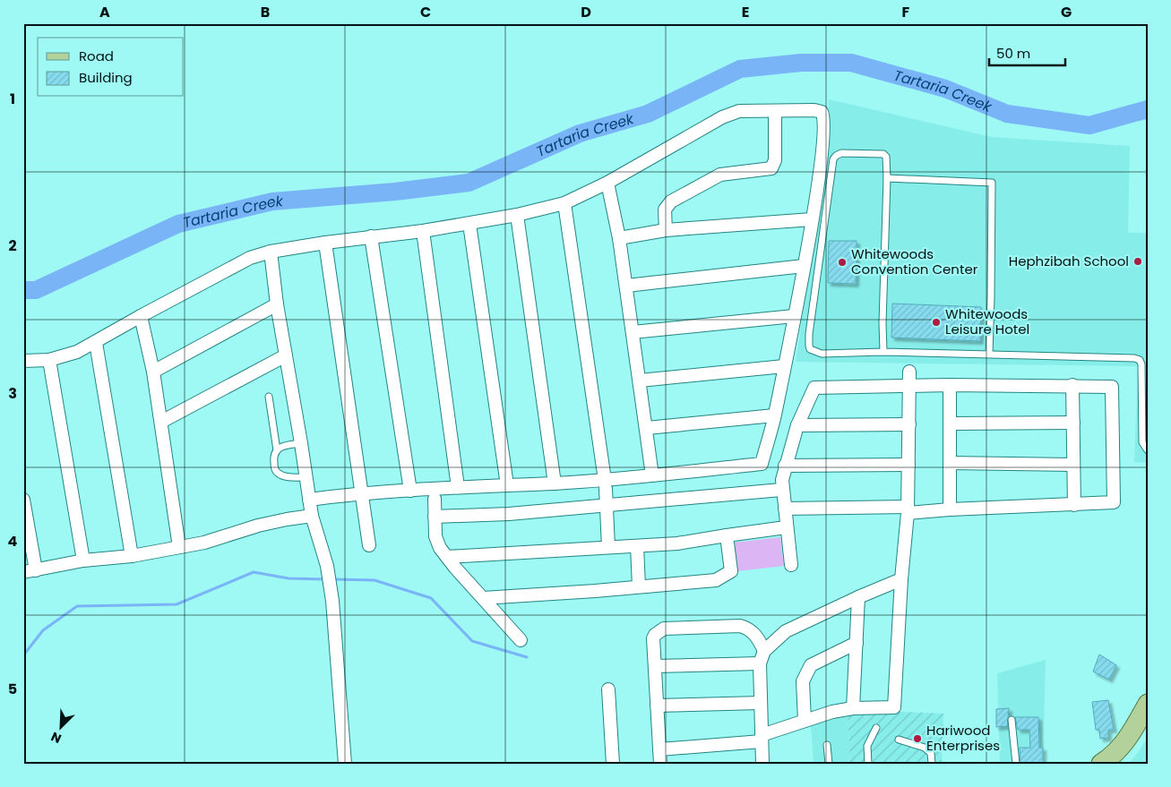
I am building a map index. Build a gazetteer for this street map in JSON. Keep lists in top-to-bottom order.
{
  "water": ["Tartaria Creek"],
  "places": [
    "Hephzibah School",
    "Whitewoods Convention Center",
    "Whitewoods Leisure Hotel",
    "Hariwood Enterprises"
  ],
  "legend": ["Road", "Building"],
  "scale_bar": "50 m",
  "north": "bottom left",
  "grid": {
    "columns": [
      "A",
      "B",
      "C",
      "D",
      "E",
      "F",
      "G"
    ],
    "rows": [
      "1",
      "2",
      "3",
      "4",
      "5"
    ]
  }
}
